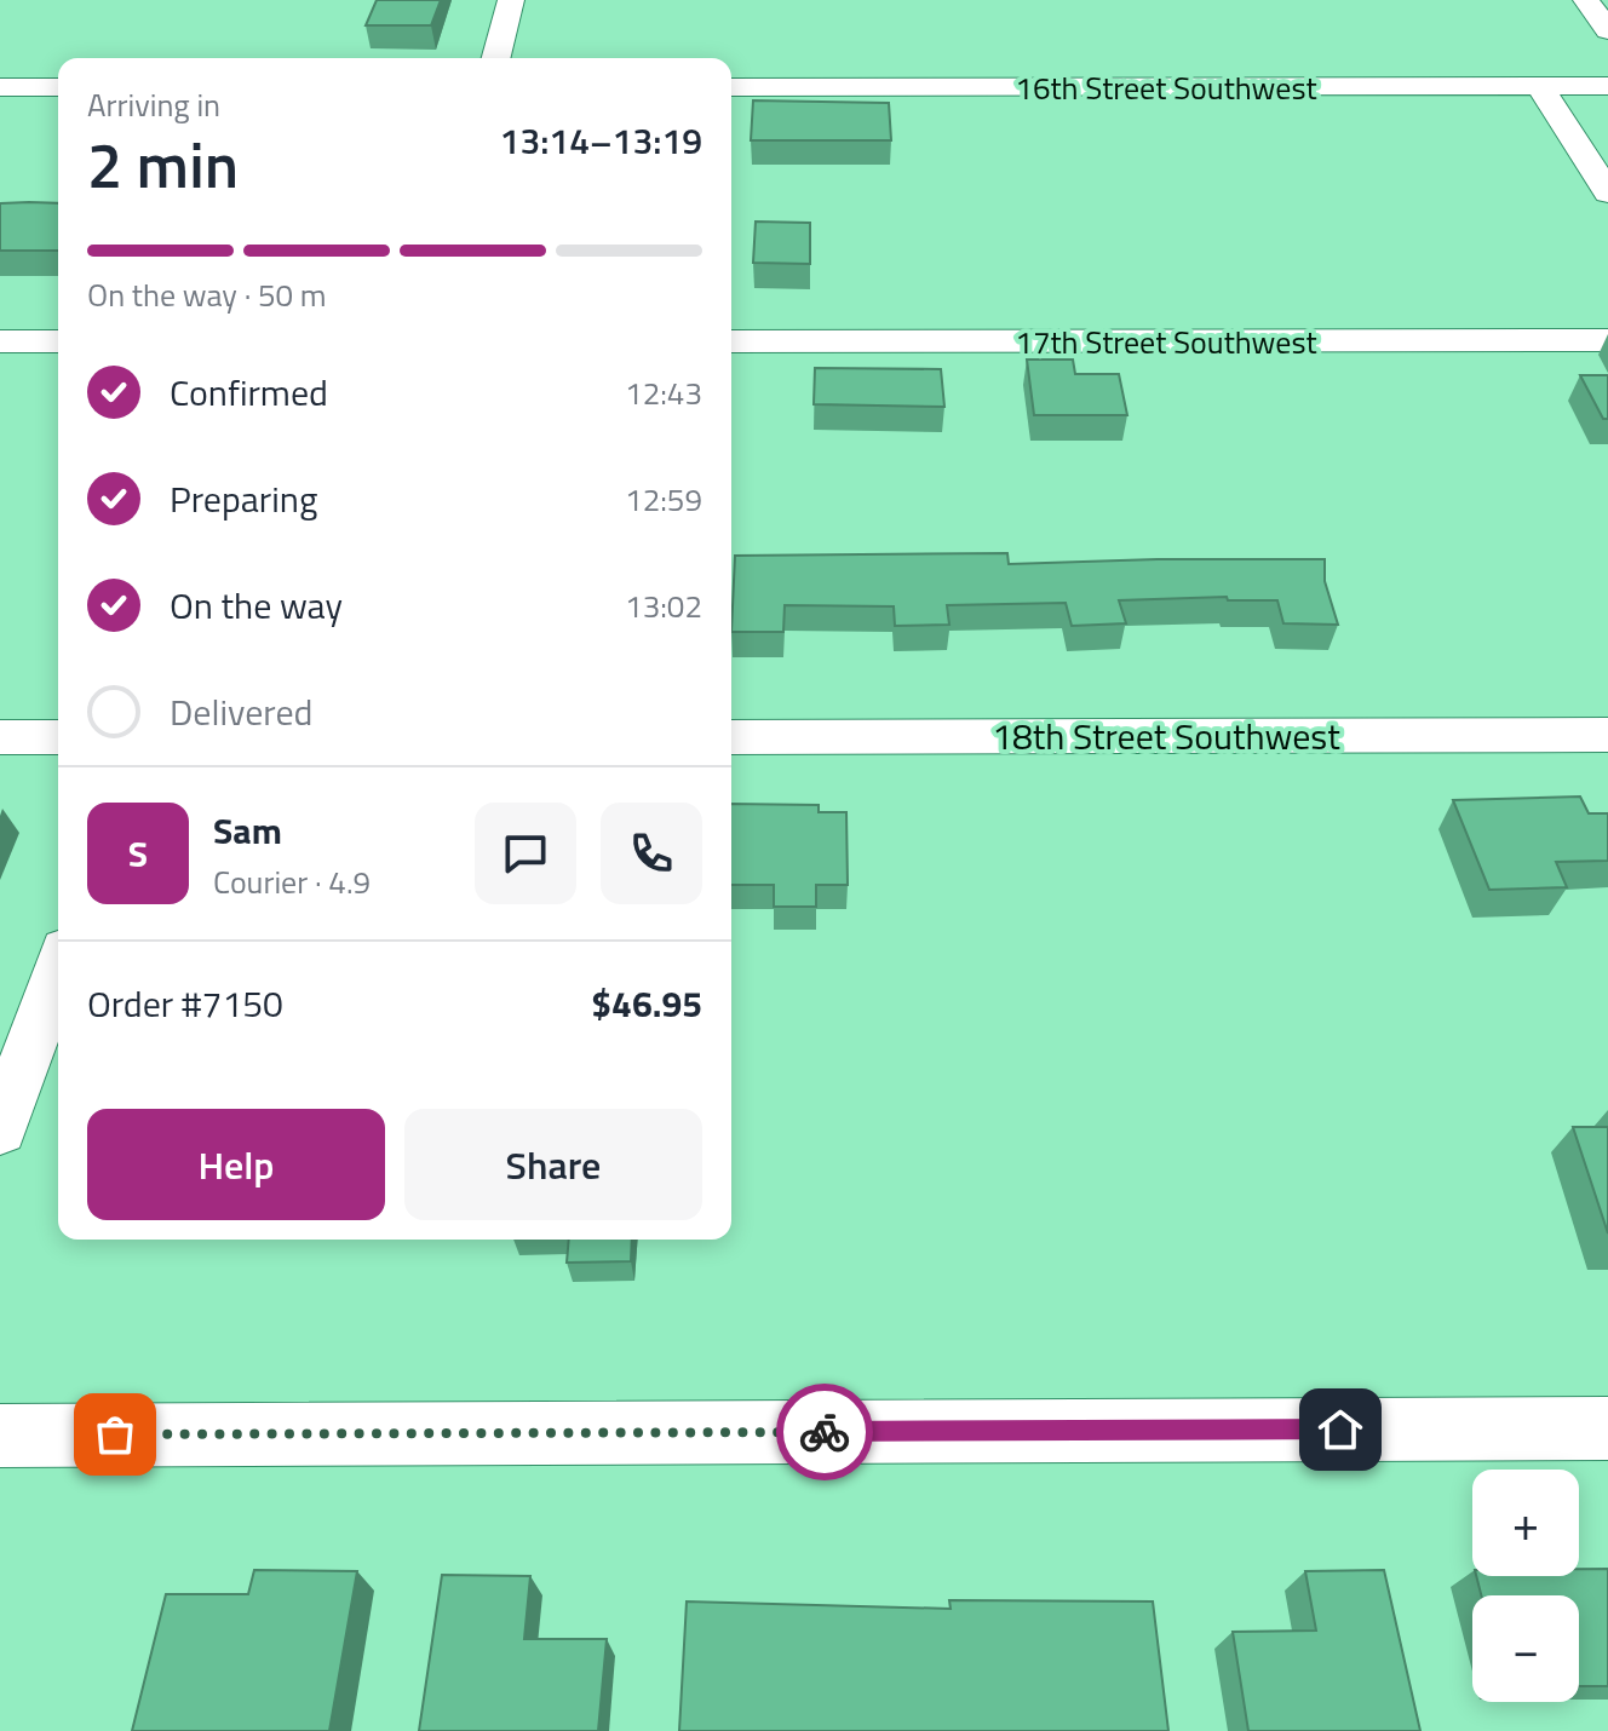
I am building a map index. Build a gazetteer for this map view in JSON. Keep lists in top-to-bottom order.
{
  "streets": {
    "street": ["16th Street Southwest", "17th Street Southwest", "18th Street Southwest"]
  },
  "page": {
    "heading": ["2 min", "Arriving in", "13:14–13:19"],
    "panel": [
      "Sam",
      "Courier · 4.9",
      "Order #7150",
      "$46.95"
    ],
    "bar": "On the way · 50 m",
    "list": [
      ["Confirmed", "12:43"],
      ["Preparing", "12:59"],
      ["On the way", "13:02"],
      "Delivered"
    ],
    "round": "S",
    "buttons": ["Help", "Share"],
    "map_buttons": ["+", "−"]
  }
}
